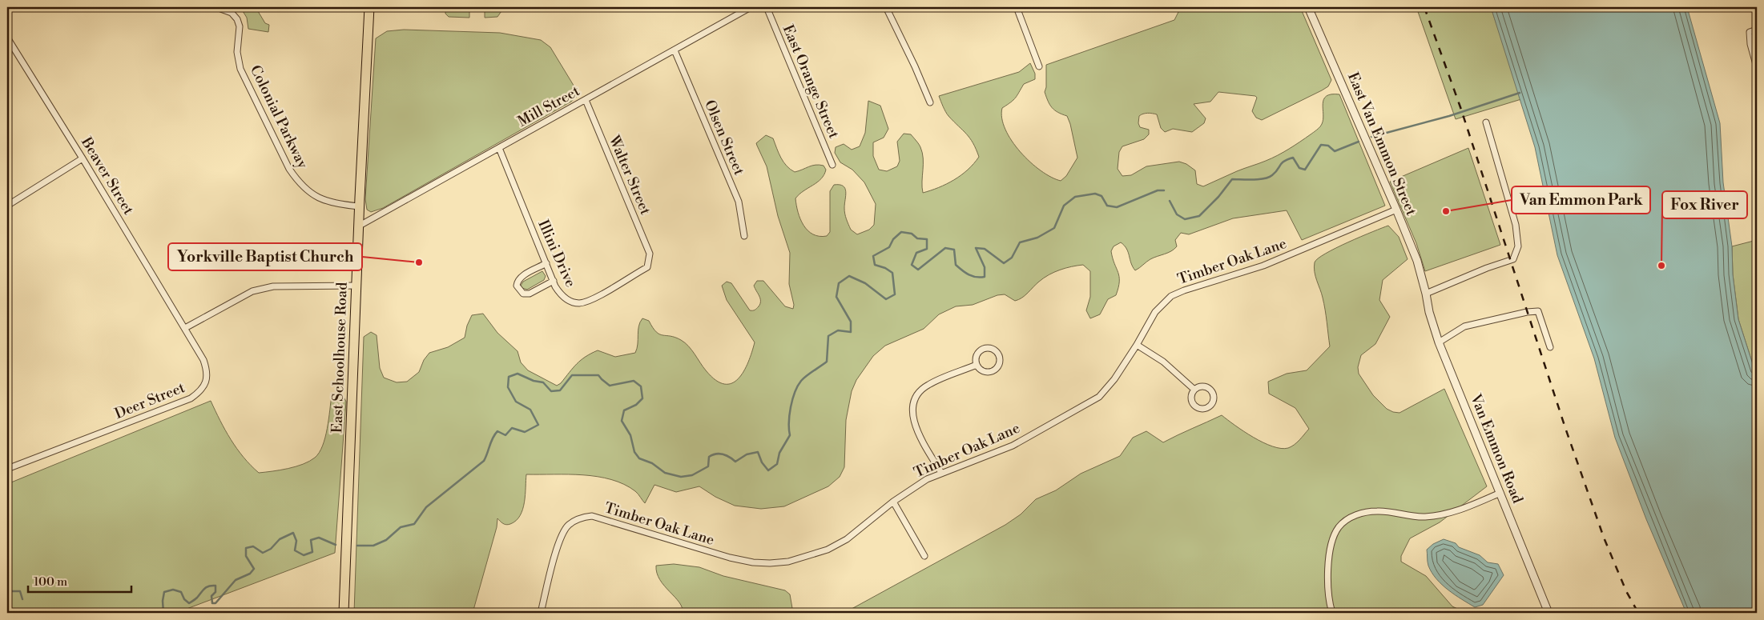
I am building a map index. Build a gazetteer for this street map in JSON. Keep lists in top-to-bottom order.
{
  "streets": {
    "main road": ["East Schoolhouse Road"],
    "street": [
      "East Orange Street",
      "Mill Street",
      "Colonial Parkway",
      "Olsen Street",
      "East Van Emmon Street",
      "Walter Street",
      "Beaver Street",
      "Illini Drive",
      "Timber Oak Lane",
      "Deer Street",
      "Van Emmon Road"
    ]
  },
  "crossings": [
    ["Mill Street", "Olsen Street"],
    ["Mill Street", "Walter Street"],
    ["Mill Street", "Illini Drive"],
    ["Mill Street", "East Schoolhouse Road"],
    ["Colonial Parkway", "East Schoolhouse Road"],
    ["East Van Emmon Street", "Timber Oak Lane"],
    ["East Van Emmon Street", "Van Emmon Road"],
    ["Walter Street", "Illini Drive"],
    ["Beaver Street", "Deer Street"]
  ],
  "places": ["Van Emmon Park", "Yorkville Baptist Church", "Fox River"],
  "scale_bar": "100 m"
}
